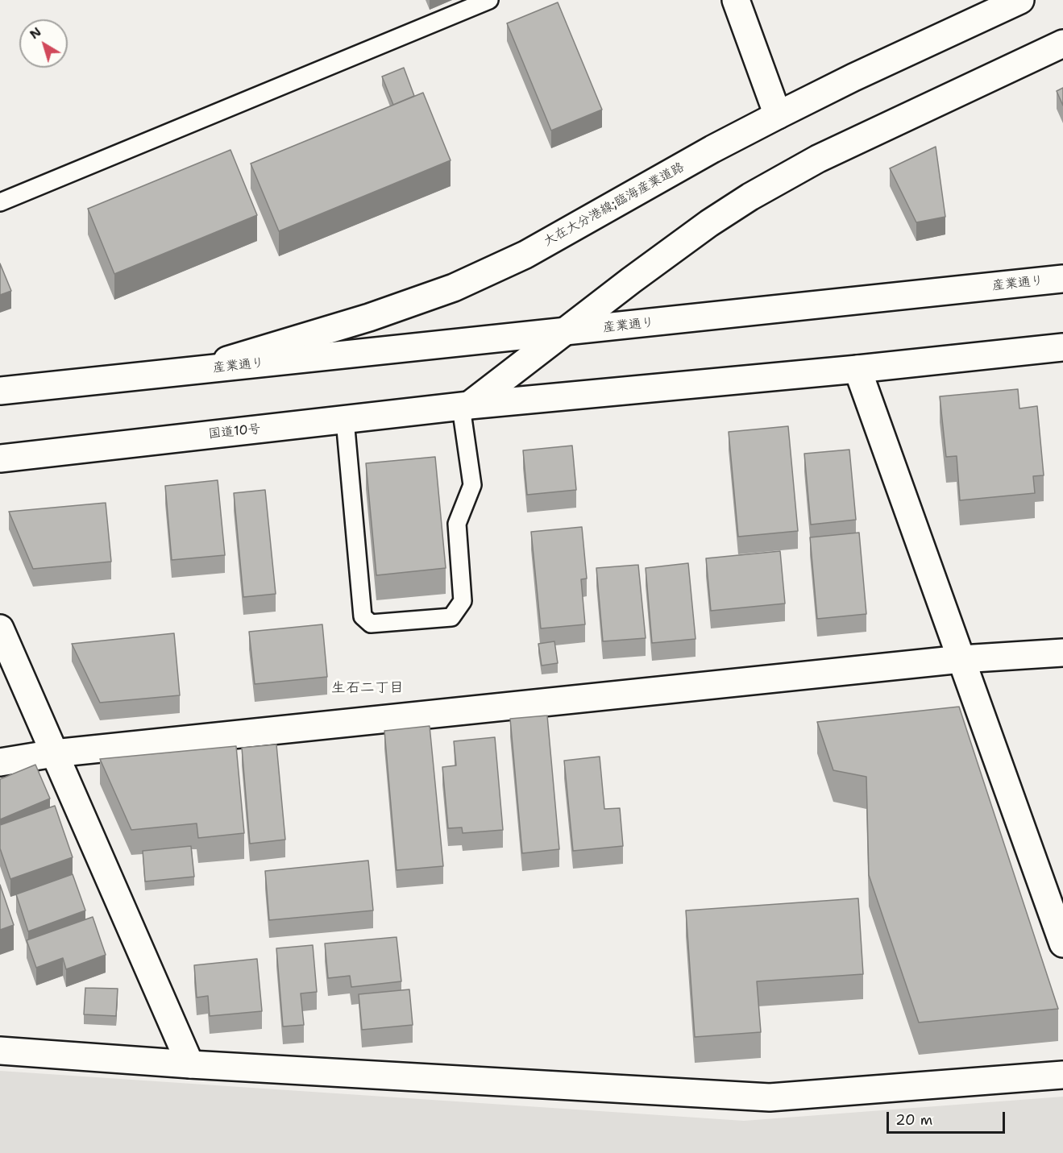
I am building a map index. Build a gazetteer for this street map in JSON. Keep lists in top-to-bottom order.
{
  "streets": {
    "main road": ["大在大分港線;臨海産業道路", "産業通り", "国道10号"]
  },
  "crossings": [
    ["大在大分港線;臨海産業道路", "産業通り"]
  ],
  "districts": ["生石二丁目"],
  "scale_bar": "20 m",
  "north": "top left"
}
